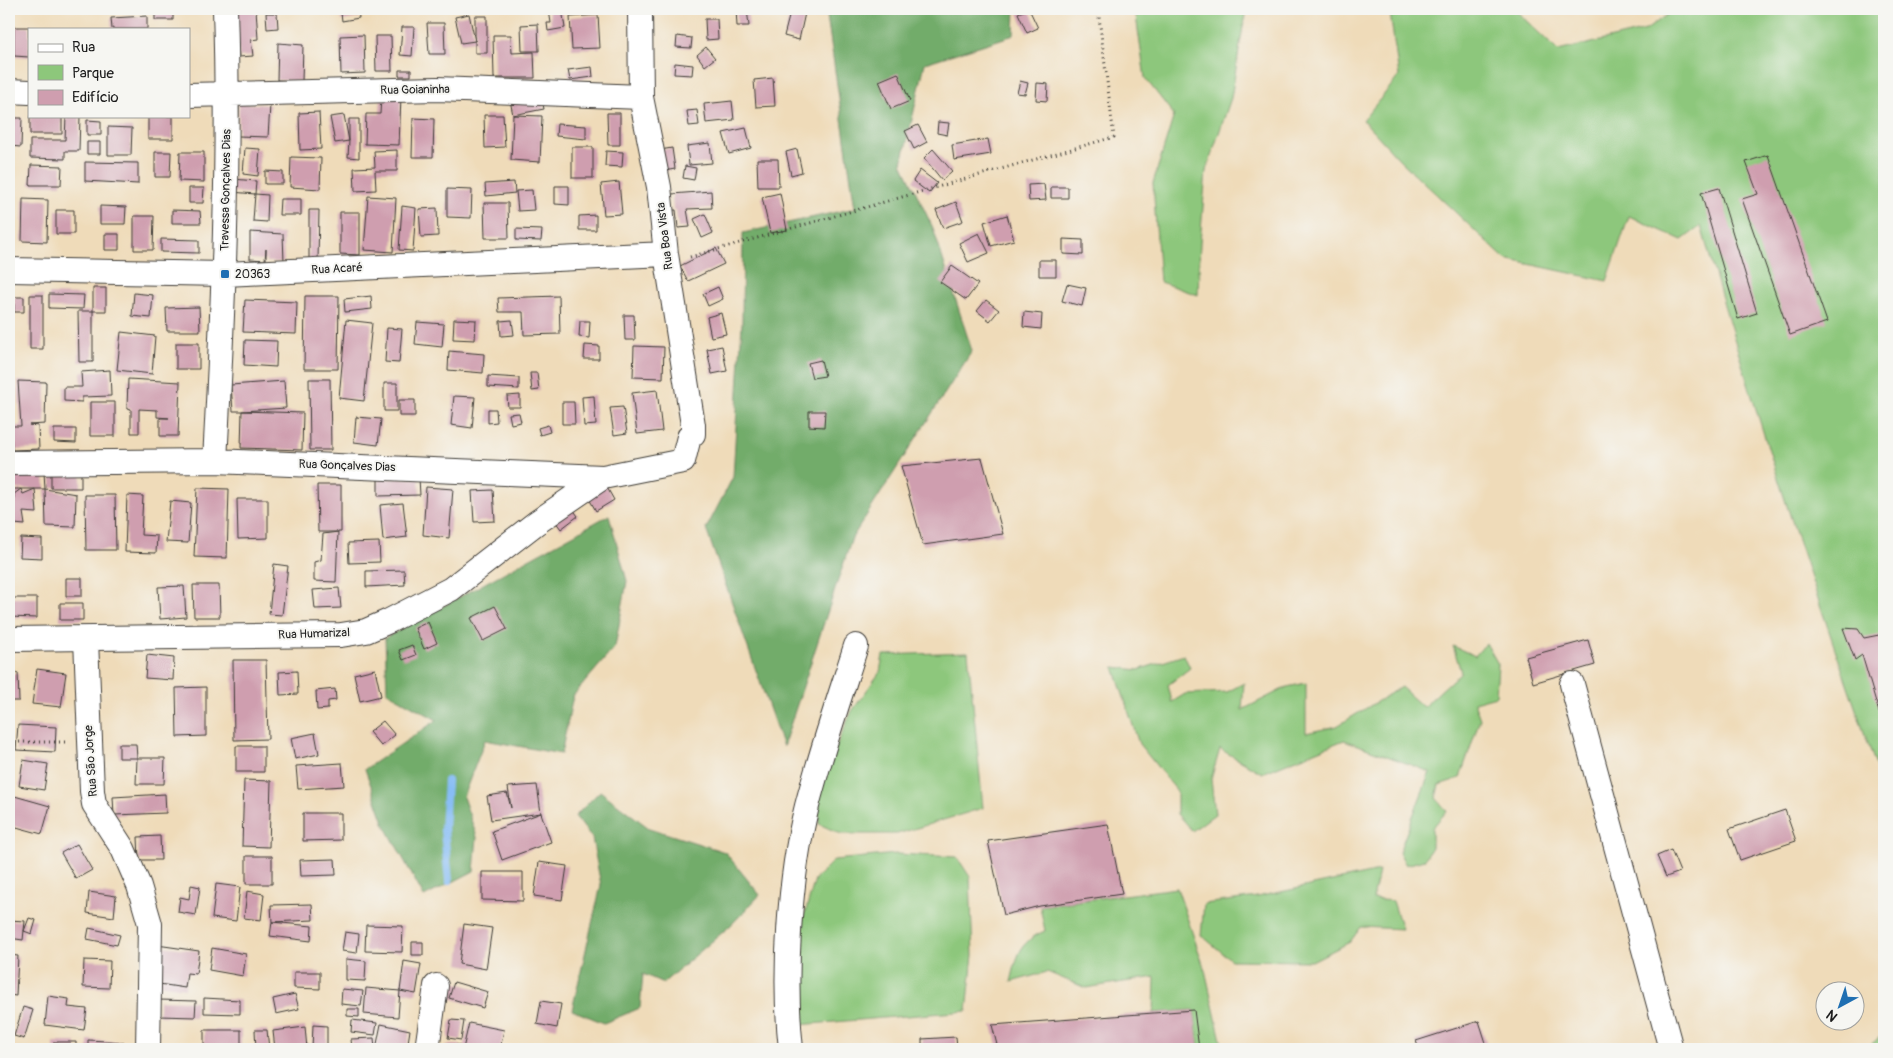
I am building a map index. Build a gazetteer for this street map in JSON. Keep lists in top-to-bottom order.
{
  "streets": {
    "street": [
      "Rua Goianinha",
      "Travessa Gonçalves Dias",
      "Rua Boa Vista",
      "Rua Acaré",
      "Rua Gonçalves Dias",
      "Rua Humarizal",
      "Rua São Jorge"
    ]
  },
  "crossings": [
    ["Rua Goianinha", "Travessa Gonçalves Dias"],
    ["Rua Goianinha", "Rua Boa Vista"],
    ["Travessa Gonçalves Dias", "Rua Acaré"],
    ["Travessa Gonçalves Dias", "Rua Gonçalves Dias"],
    ["Rua Boa Vista", "Rua Acaré"],
    ["Rua Boa Vista", "Rua Gonçalves Dias"],
    ["Rua Gonçalves Dias", "Rua Humarizal"],
    ["Rua Humarizal", "Rua São Jorge"]
  ],
  "places": {
    "transit": ["20363"]
  },
  "legend": ["Rua", "Parque", "Edifício"],
  "north": "bottom left"
}
